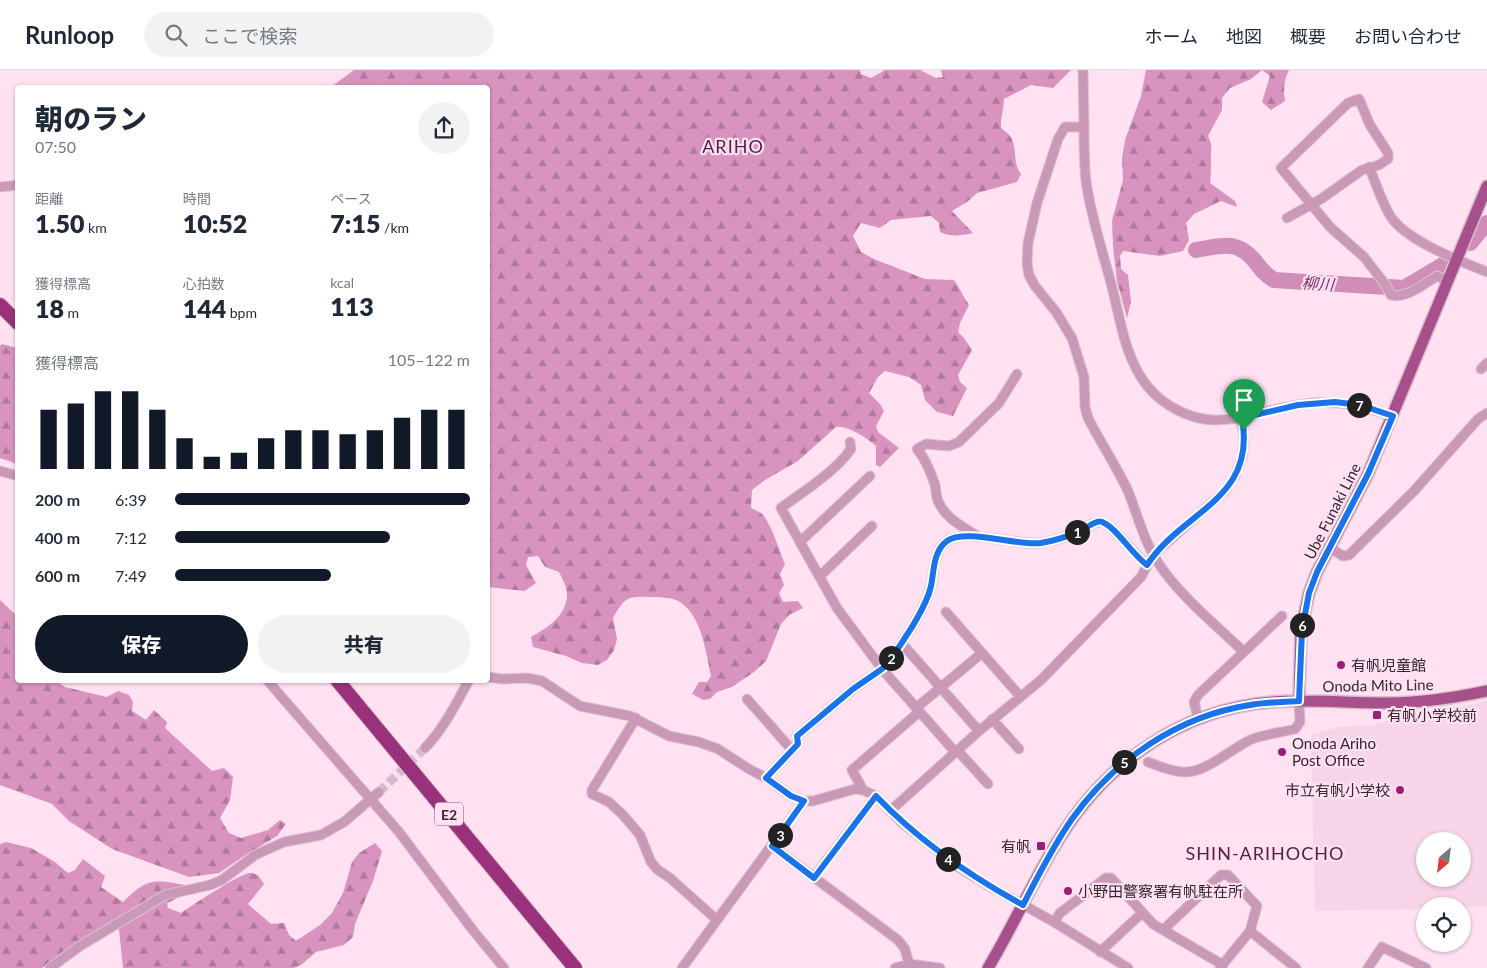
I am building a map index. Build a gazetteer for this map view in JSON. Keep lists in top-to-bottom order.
{
  "streets": {
    "highway": ["E2"],
    "main road": ["Ube Funaki Line", "Onoda Mito Line"]
  },
  "crossings": [
    ["Ube Funaki Line", "Onoda Mito Line"]
  ],
  "districts": ["ARIHO", "SHIN-ARIHOCHO"],
  "water": ["柳川"],
  "places": {
    "other": [
      "有帆児童館",
      "Onoda Ariho Post Office",
      "市立有帆小学校",
      "小野田警察署有帆駐在所"
    ],
    "transit": ["有帆小学校前", "有帆"]
  },
  "north": "bottom left",
  "page": {
    "header": "Runloop",
    "search": "ここで検索",
    "nav": [
      "ホーム",
      "地図",
      "概要",
      "お問い合わせ"
    ],
    "heading": ["朝のラン", "07:50"],
    "stats": [
      ["距離", "1.50 km"],
      ["時間", "10:52"],
      ["ペース", "7:15 /km"],
      ["獲得標高", "18 m"],
      ["心拍数", "144 bpm"],
      ["kcal", "113"]
    ],
    "chart": ["獲得標高", "105–122 m"],
    "pins": [
      "7",
      "1",
      "6",
      "2",
      "5",
      "3",
      "4"
    ],
    "list": [
      {
        "name": "200 m",
        "note": "6:39"
      },
      {
        "name": "400 m",
        "note": "7:12"
      },
      {
        "name": "600 m",
        "note": "7:49"
      }
    ],
    "buttons": ["保存", "共有"]
  }
}
